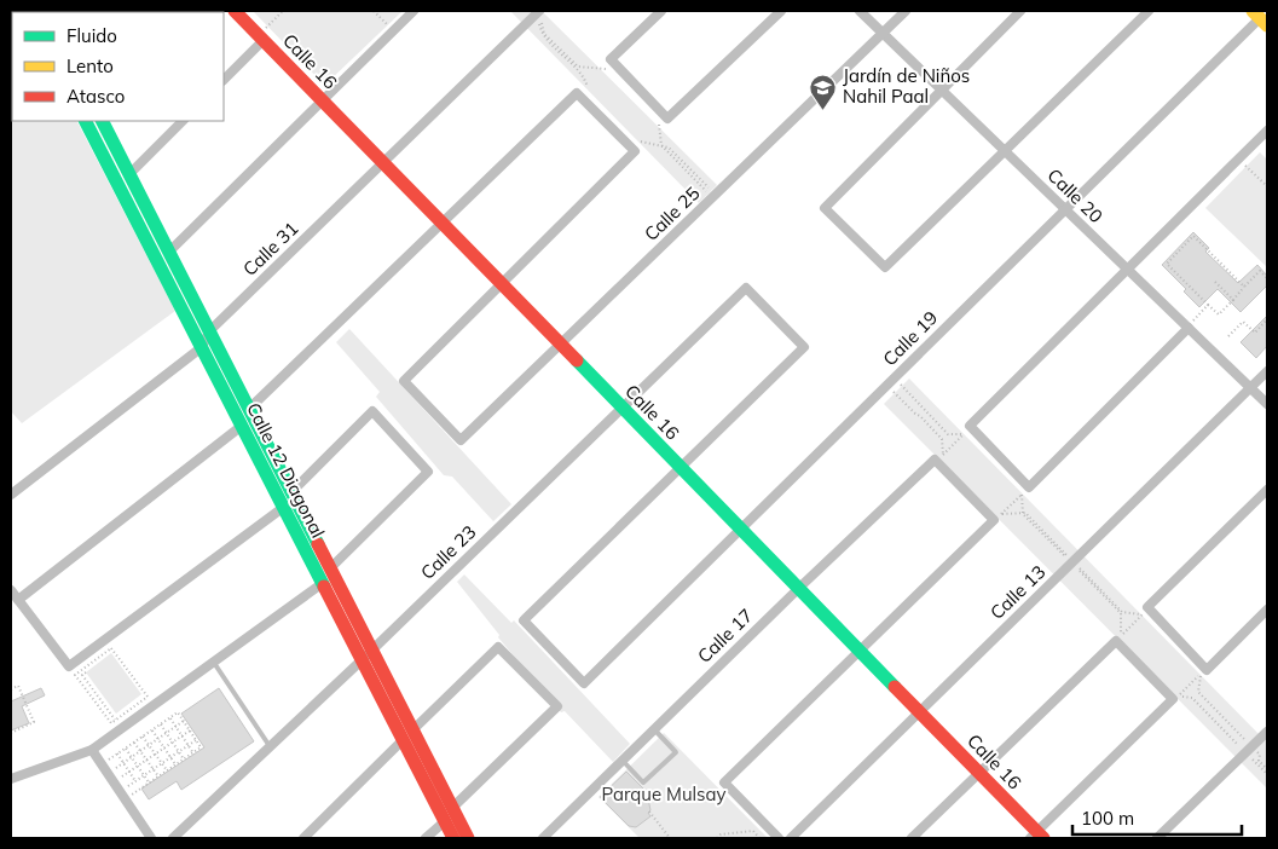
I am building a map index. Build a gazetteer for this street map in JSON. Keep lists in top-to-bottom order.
{
  "streets": {
    "street": [
      "Calle 16",
      "Calle 20",
      "Calle 25",
      "Calle 31",
      "Calle 19",
      "Calle 12 Diagonal",
      "Calle 23",
      "Calle 13",
      "Calle 17"
    ]
  },
  "crossings": [
    ["Calle 16", "Calle 25"],
    ["Calle 16", "Calle 31"],
    ["Calle 16", "Calle 19"],
    ["Calle 16", "Calle 23"],
    ["Calle 16", "Calle 13"],
    ["Calle 16", "Calle 17"],
    ["Calle 20", "Calle 25"],
    ["Calle 20", "Calle 19"],
    ["Calle 20", "Calle 13"],
    ["Calle 31", "Calle 12 Diagonal"],
    ["Calle 19", "Calle 23"],
    ["Calle 12 Diagonal", "Calle 23"]
  ],
  "parks": ["Parque Mulsay"],
  "places": {
    "school or university": ["Jardín de Niños Nahil Paal"]
  },
  "legend": ["Fluido", "Lento", "Atasco"],
  "scale_bar": "100 m"
}
